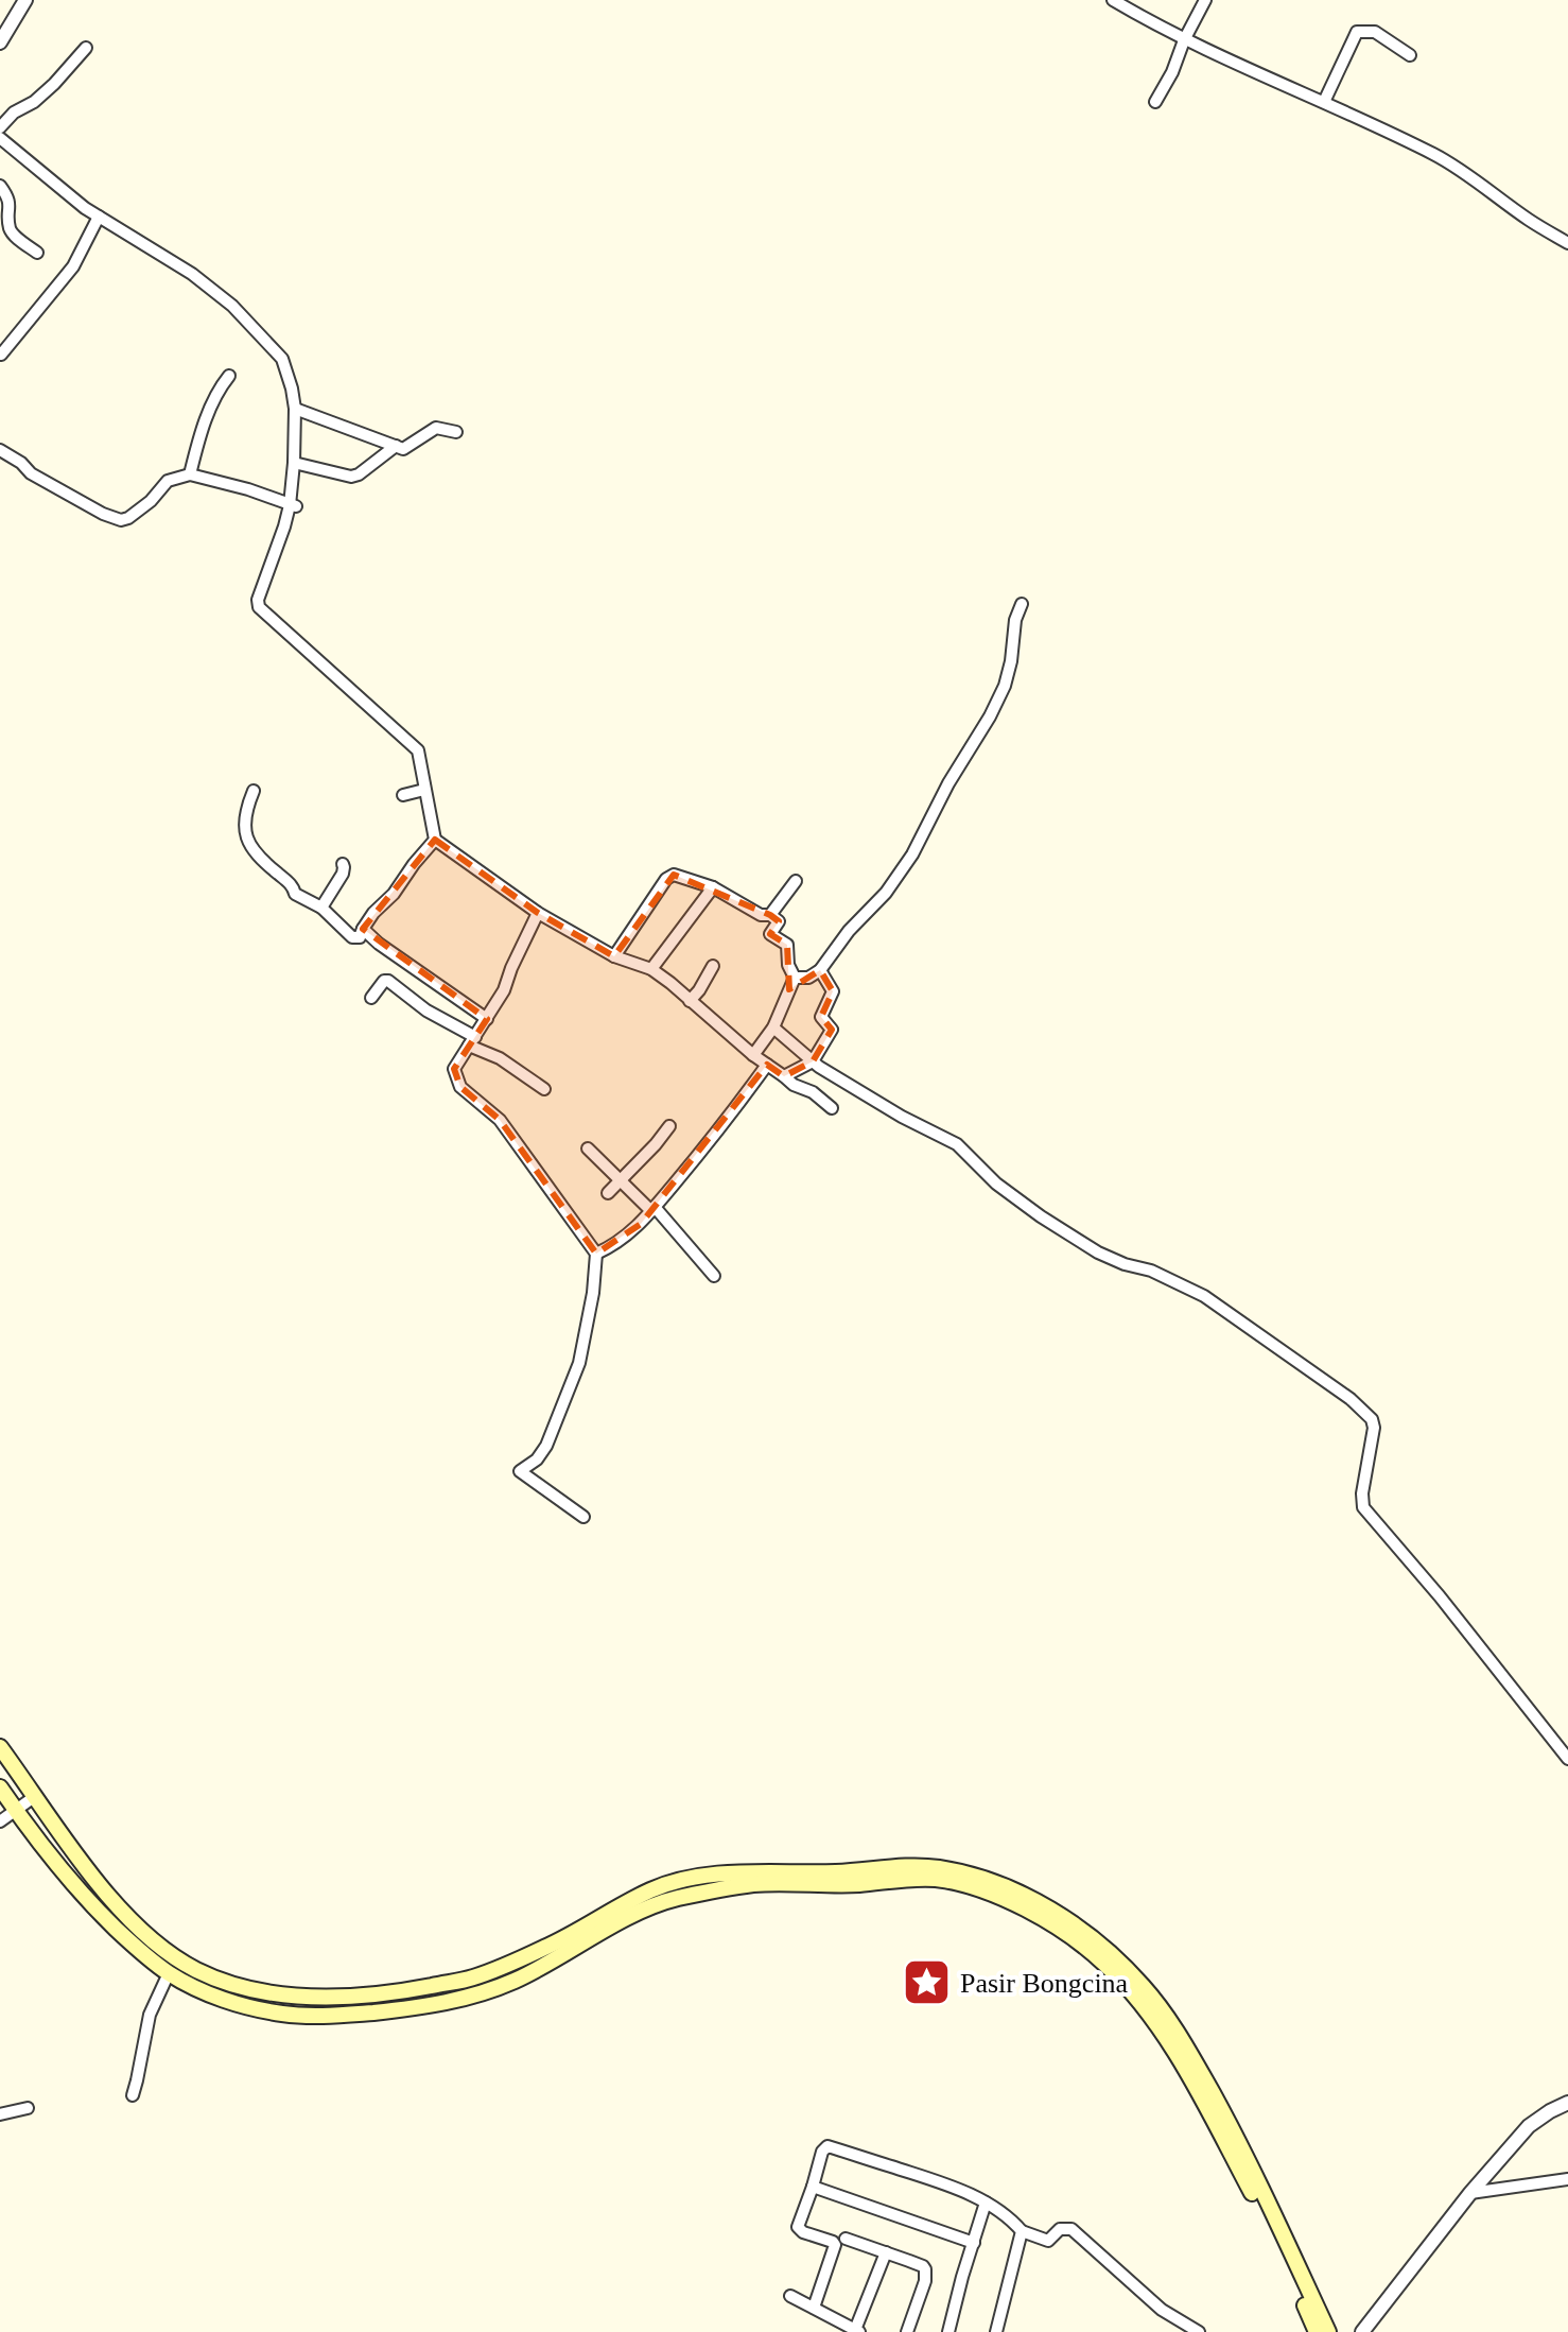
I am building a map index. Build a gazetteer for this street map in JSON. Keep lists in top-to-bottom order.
{
  "places": {
    "place": ["Pasir Bongcina"]
  }
}
